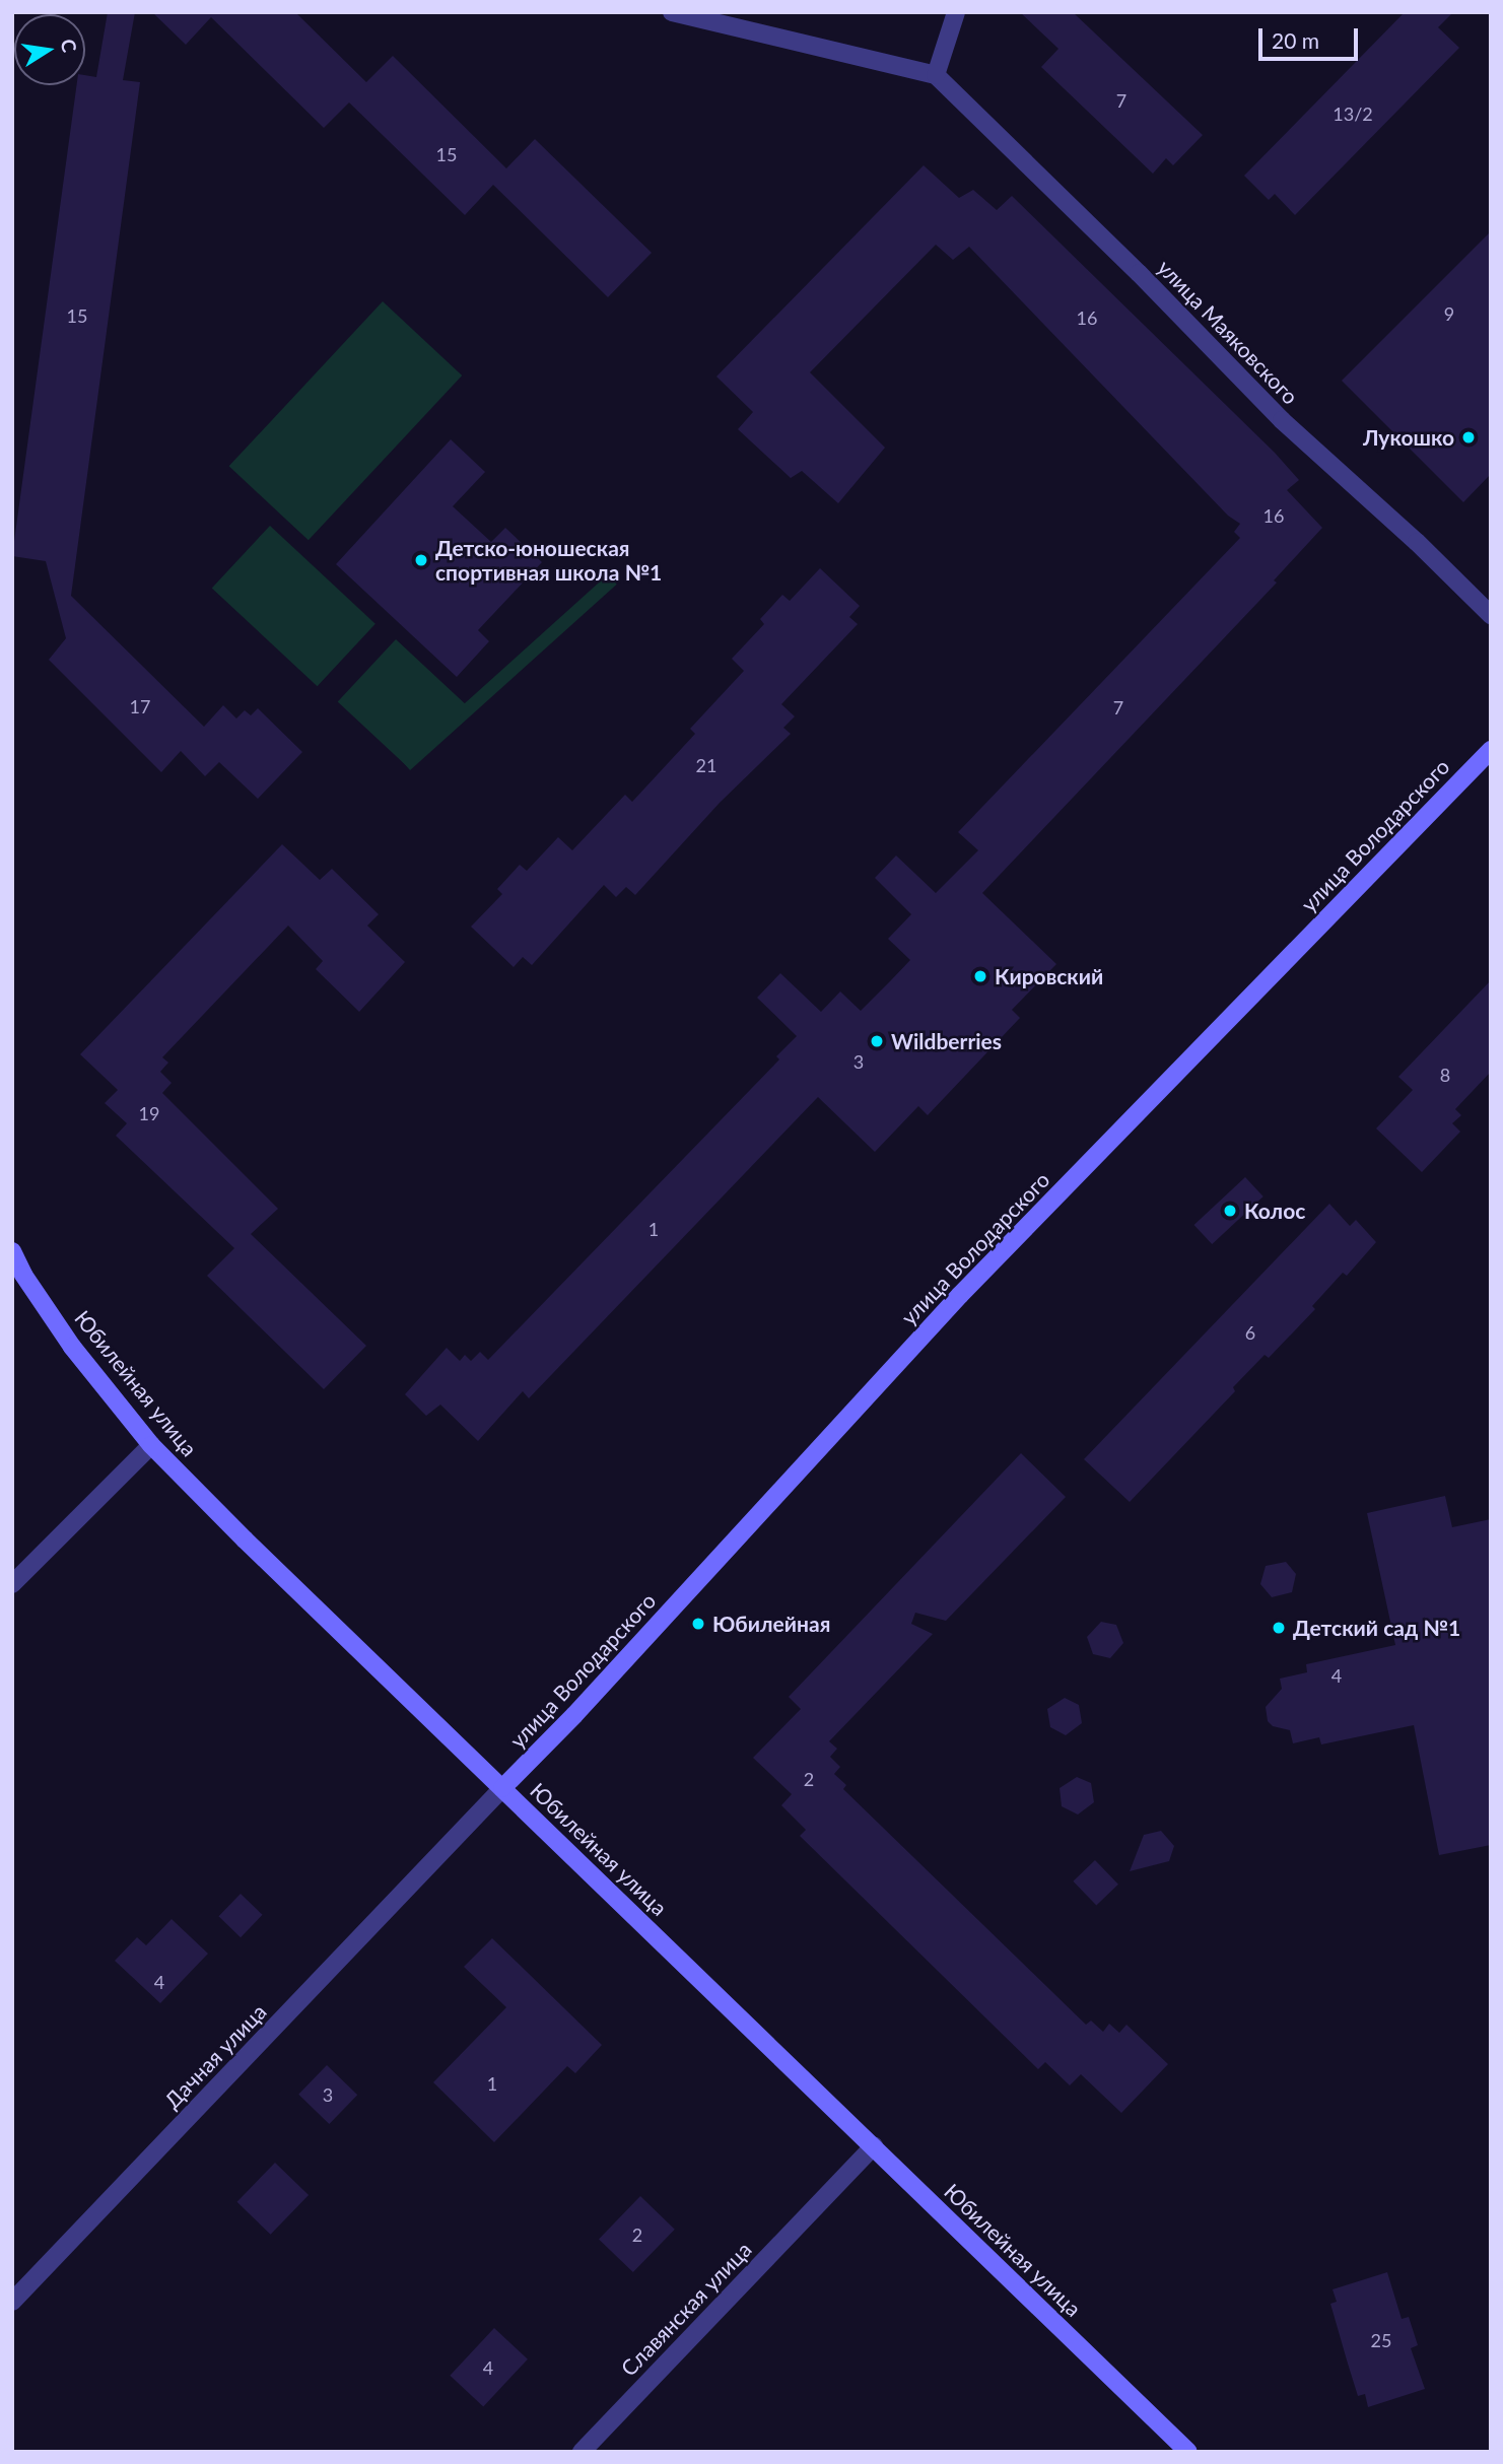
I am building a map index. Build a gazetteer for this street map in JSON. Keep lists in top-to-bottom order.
{
  "streets": {
    "street": [
      "улица Маяковского",
      "улица Володарского",
      "Юбилейная улица",
      "Дачная улица",
      "Славянская улица"
    ]
  },
  "crossings": [
    ["улица Володарского", "Юбилейная улица"],
    ["улица Володарского", "Дачная улица"],
    ["Юбилейная улица", "Дачная улица"],
    ["Юбилейная улица", "Славянская улица"]
  ],
  "places": [
    "Лукошко",
    "Детско-юношеская спортивная школа №1",
    "Кировский",
    "Wildberries",
    "Колос",
    "Юбилейная",
    "Детский сад №1"
  ],
  "house_numbers": [
    "7",
    "13/2",
    "15",
    "9",
    "15",
    "16",
    "16",
    "17",
    "7",
    "21",
    "3",
    "8",
    "19",
    "1",
    "6",
    "4",
    "2",
    "4",
    "1",
    "3",
    "2",
    "25",
    "4"
  ],
  "scale_bar": "20 m",
  "north": "right"
}
